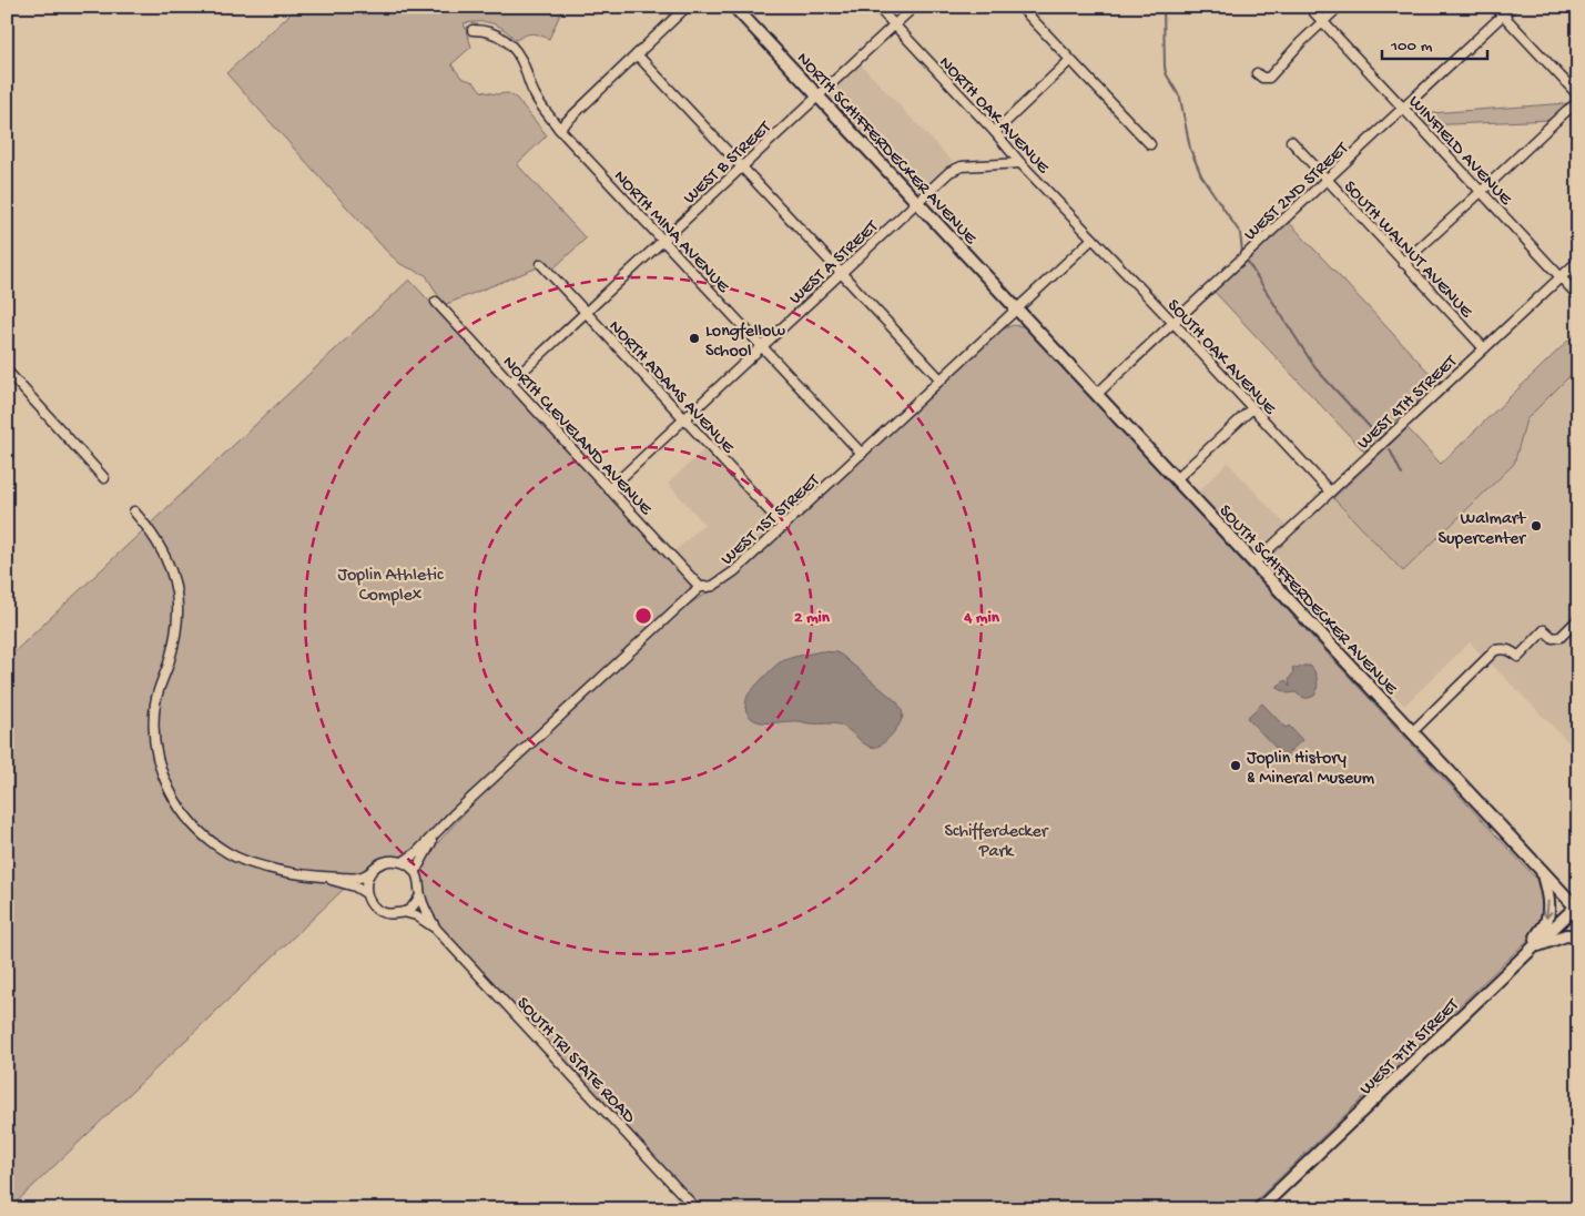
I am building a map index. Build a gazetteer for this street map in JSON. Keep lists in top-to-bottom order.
{
  "streets": {
    "main road": ["NORTH SCHIFFERDECKER AVENUE", "SOUTH SCHIFFERDECKER AVENUE", "WEST 7TH STREET"],
    "street": [
      "NORTH OAK AVENUE",
      "WINFIELD AVENUE",
      "WEST B STREET",
      "WEST 2ND STREET",
      "NORTH MINA AVENUE",
      "SOUTH WALNUT AVENUE",
      "WEST A STREET",
      "SOUTH OAK AVENUE",
      "NORTH ADAMS AVENUE",
      "WEST 4TH STREET",
      "NORTH CLEVELAND AVENUE",
      "WEST 1ST STREET",
      "SOUTH TRI STATE ROAD"
    ]
  },
  "crossings": [
    ["NORTH OAK AVENUE", "WEST B STREET"],
    ["NORTH OAK AVENUE", "WEST A STREET"],
    ["NORTH OAK AVENUE", "SOUTH OAK AVENUE"],
    ["NORTH OAK AVENUE", "WEST 1ST STREET"],
    ["NORTH SCHIFFERDECKER AVENUE", "WEST B STREET"],
    ["NORTH SCHIFFERDECKER AVENUE", "WEST A STREET"],
    ["NORTH SCHIFFERDECKER AVENUE", "WEST 1ST STREET"],
    ["NORTH SCHIFFERDECKER AVENUE", "SOUTH SCHIFFERDECKER AVENUE"],
    ["WINFIELD AVENUE", "WEST 2ND STREET"],
    ["WINFIELD AVENUE", "WEST 4TH STREET"],
    ["WEST B STREET", "NORTH MINA AVENUE"],
    ["WEST B STREET", "NORTH ADAMS AVENUE"],
    ["WEST B STREET", "NORTH CLEVELAND AVENUE"],
    ["WEST 2ND STREET", "SOUTH WALNUT AVENUE"],
    ["WEST 2ND STREET", "SOUTH OAK AVENUE"],
    ["WEST 2ND STREET", "SOUTH SCHIFFERDECKER AVENUE"],
    ["NORTH MINA AVENUE", "WEST A STREET"],
    ["NORTH MINA AVENUE", "WEST 1ST STREET"],
    ["SOUTH WALNUT AVENUE", "WEST 4TH STREET"],
    ["WEST A STREET", "NORTH ADAMS AVENUE"],
    ["WEST A STREET", "NORTH CLEVELAND AVENUE"],
    ["SOUTH OAK AVENUE", "WEST 4TH STREET"],
    ["SOUTH OAK AVENUE", "WEST 1ST STREET"],
    ["NORTH ADAMS AVENUE", "WEST 1ST STREET"],
    ["WEST 4TH STREET", "SOUTH SCHIFFERDECKER AVENUE"],
    ["NORTH CLEVELAND AVENUE", "WEST 1ST STREET"],
    ["WEST 1ST STREET", "SOUTH SCHIFFERDECKER AVENUE"],
    ["WEST 1ST STREET", "SOUTH TRI STATE ROAD"],
    ["SOUTH SCHIFFERDECKER AVENUE", "WEST 7TH STREET"]
  ],
  "parks": ["Joplin Athletic Complex", "Schifferdecker Park"],
  "places": ["Longfellow School", "Walmart Supercenter", "Joplin History & Mineral Museum"],
  "scale_bar": "100 m",
  "rings": ["2 min", "4 min"]
}
